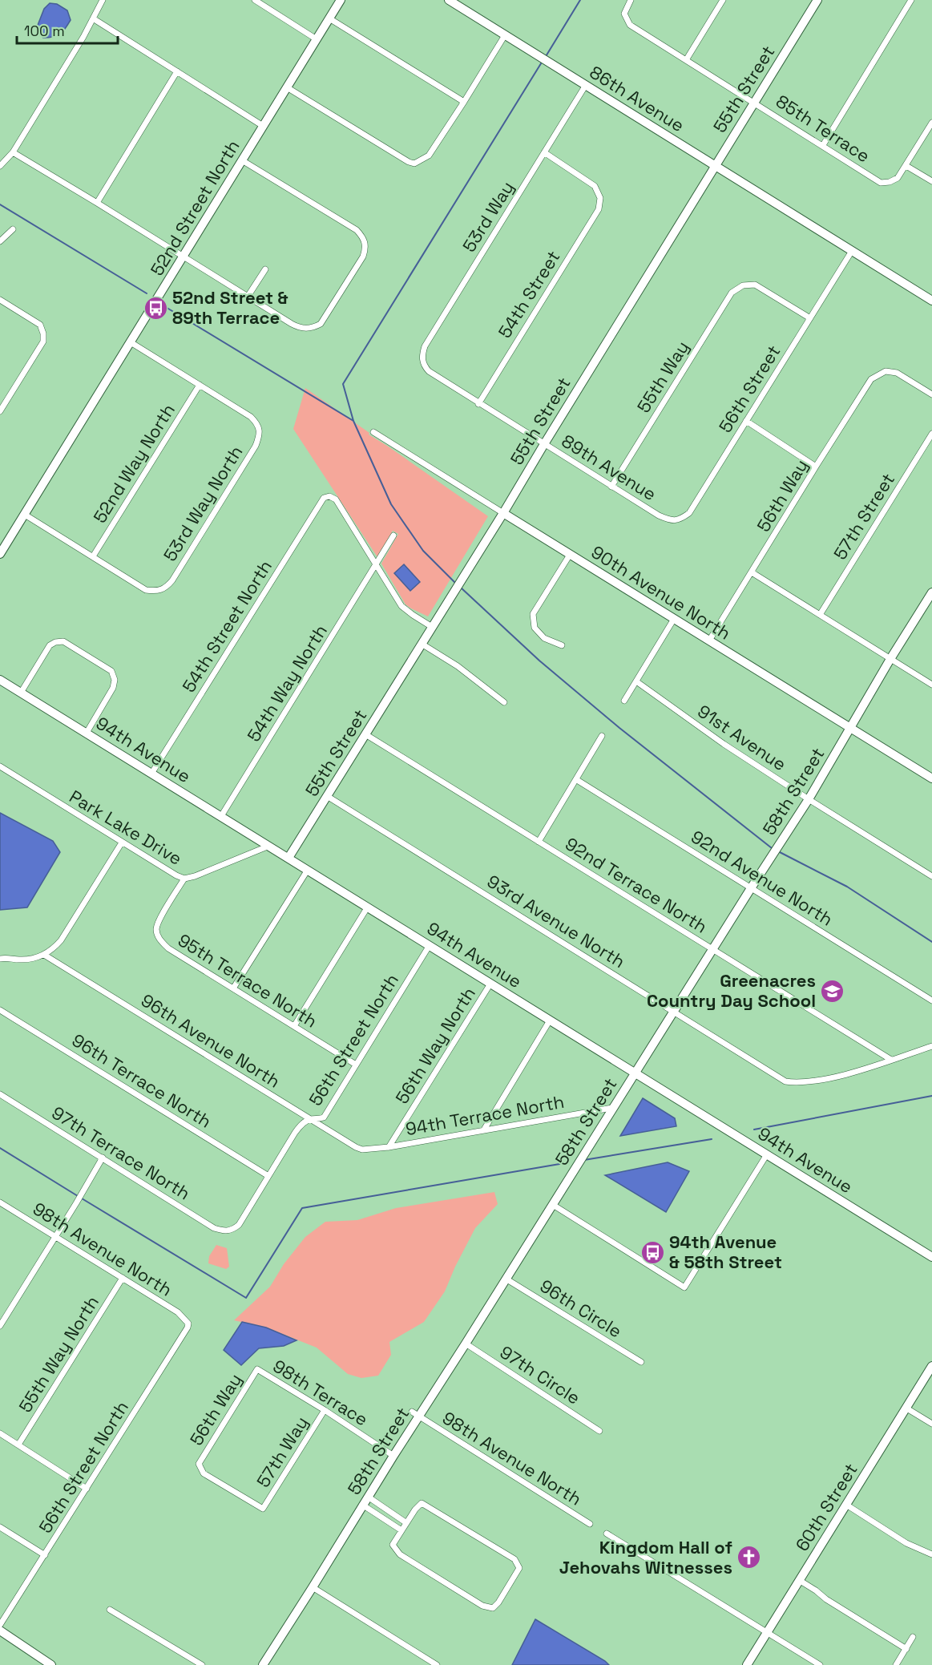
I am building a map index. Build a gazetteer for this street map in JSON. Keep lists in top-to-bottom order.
{
  "streets": {
    "street": [
      "55th Street",
      "86th Avenue",
      "85th Terrace",
      "52nd Street North",
      "53rd Way",
      "54th Street",
      "55th Way",
      "56th Street",
      "52nd Way North",
      "89th Avenue",
      "56th Way",
      "53rd Way North",
      "57th Street",
      "90th Avenue North",
      "54th Street North",
      "54th Way North",
      "91st Avenue",
      "94th Avenue",
      "58th Street",
      "Park Lake Drive",
      "92nd Avenue North",
      "92nd Terrace North",
      "93rd Avenue North",
      "95th Terrace North",
      "56th Street North",
      "96th Avenue North",
      "56th Way North",
      "96th Terrace North",
      "94th Terrace North",
      "97th Terrace North",
      "98th Avenue North",
      "96th Circle",
      "55th Way North",
      "97th Circle",
      "98th Terrace",
      "57th Way",
      "60th Street"
    ]
  },
  "crossings": [
    ["55th Street", "86th Avenue"],
    ["55th Street", "85th Terrace"],
    ["55th Street", "89th Avenue"],
    ["55th Street", "90th Avenue North"],
    ["55th Street", "94th Avenue"],
    ["55th Street", "92nd Terrace North"],
    ["55th Street", "93rd Avenue North"],
    ["86th Avenue", "53rd Way"],
    ["86th Avenue", "56th Street"],
    ["53rd Way", "54th Street"],
    ["53rd Way", "89th Avenue"],
    ["54th Street", "89th Avenue"],
    ["55th Way", "56th Street"],
    ["55th Way", "89th Avenue"],
    ["56th Street", "89th Avenue"],
    ["52nd Way North", "53rd Way North"],
    ["56th Way", "90th Avenue North"],
    ["56th Way", "98th Terrace"],
    ["56th Way", "57th Way"],
    ["90th Avenue North", "58th Street"],
    ["54th Street North", "54th Way North"],
    ["54th Street North", "94th Avenue"],
    ["54th Way North", "94th Avenue"],
    ["91st Avenue", "58th Street"],
    ["94th Avenue", "58th Street"],
    ["94th Avenue", "Park Lake Drive"],
    ["94th Avenue", "56th Street North"],
    ["94th Avenue", "56th Way North"],
    ["58th Street", "92nd Avenue North"],
    ["58th Street", "92nd Terrace North"],
    ["58th Street", "93rd Avenue North"],
    ["58th Street", "94th Terrace North"],
    ["58th Street", "98th Avenue North"],
    ["58th Street", "96th Circle"],
    ["58th Street", "97th Circle"],
    ["58th Street", "98th Terrace"],
    ["Park Lake Drive", "95th Terrace North"],
    ["92nd Terrace North", "93rd Avenue North"],
    ["95th Terrace North", "56th Street North"],
    ["56th Street North", "96th Avenue North"],
    ["56th Street North", "96th Terrace North"],
    ["56th Street North", "97th Terrace North"],
    ["56th Street North", "98th Avenue North"],
    ["96th Avenue North", "94th Terrace North"],
    ["56th Way North", "94th Terrace North"],
    ["98th Avenue North", "55th Way North"],
    ["98th Terrace", "57th Way"]
  ],
  "places": {
    "bus stop": ["52nd Street & 89th Terrace", "94th Avenue & 58th Street"],
    "school or university": ["Greenacres Country Day School"],
    "church": ["Kingdom Hall of Jehovahs Witnesses"]
  },
  "scale_bar": "100 m"
}
